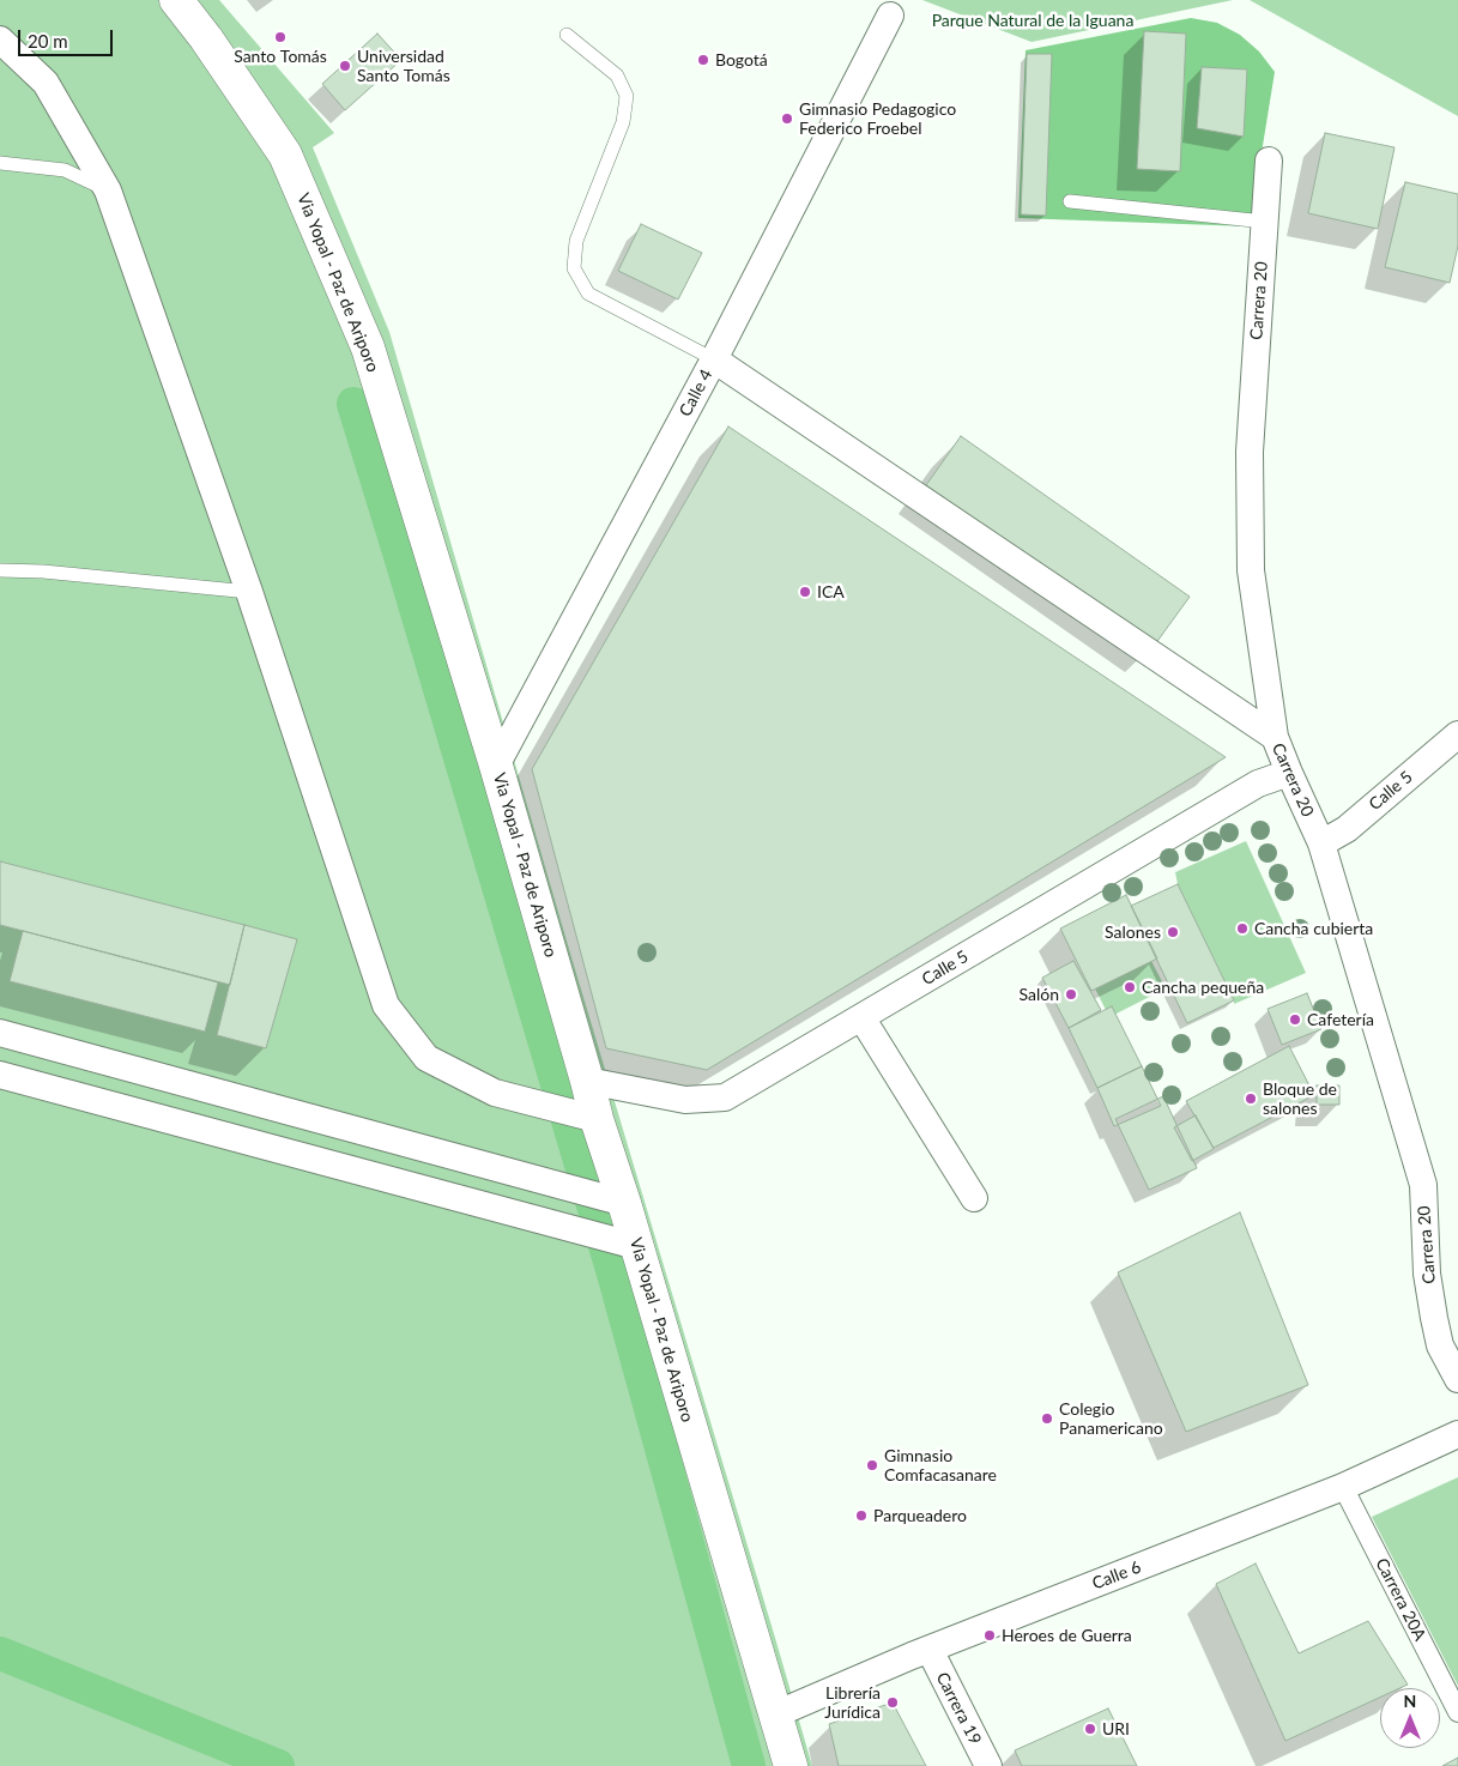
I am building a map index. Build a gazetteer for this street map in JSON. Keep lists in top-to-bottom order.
{
  "streets": {
    "main road": ["Via Yopal - Paz de Ariporo"],
    "street": [
      "Carrera 20",
      "Calle 4",
      "Calle 5",
      "Calle 6",
      "Carrera 20A",
      "Carrera 19"
    ]
  },
  "crossings": [
    ["Via Yopal - Paz de Ariporo", "Calle 4"],
    ["Via Yopal - Paz de Ariporo", "Calle 5"],
    ["Via Yopal - Paz de Ariporo", "Calle 6"],
    ["Carrera 20", "Calle 5"],
    ["Calle 6", "Carrera 20A"],
    ["Calle 6", "Carrera 19"]
  ],
  "parks": ["Parque Natural de la Iguana"],
  "places": [
    "Santo Tomás",
    "Bogotá",
    "Universidad Santo Tomás",
    "Gimnasio Pedagogico Federico Froebel",
    "ICA",
    "Cancha cubierta",
    "Salones",
    "Cancha pequeña",
    "Salón",
    "Cafetería",
    "Bloque de salones",
    "Colegio Panamericano",
    "Gimnasio Comfacasanare",
    "Parqueadero",
    "Heroes de Guerra",
    "Librería Jurídica",
    "URI"
  ],
  "scale_bar": "20 m",
  "north": "top"
}
